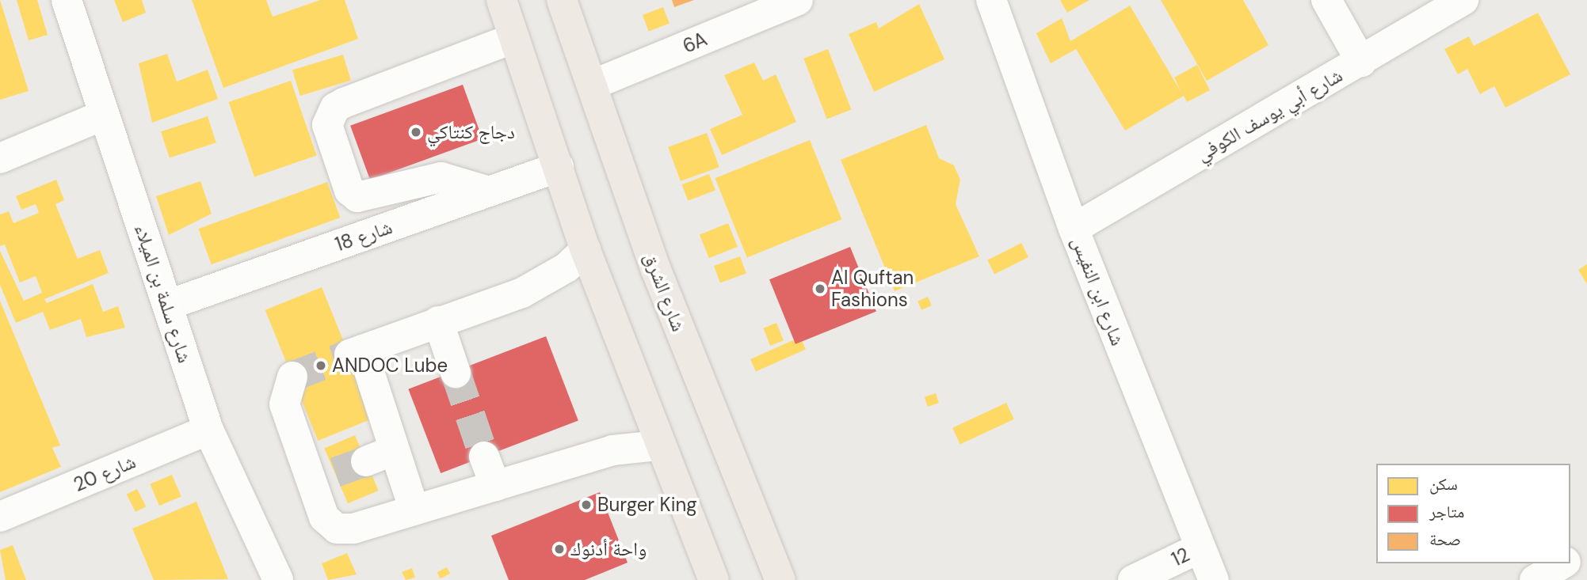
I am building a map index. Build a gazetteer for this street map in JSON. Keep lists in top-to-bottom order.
{
  "streets": {
    "main road": ["شارع الشرق"],
    "street": [
      "6A",
      "شارع أبي يوسف الكوفي",
      "شارع 18",
      "شارع ابن النفيس",
      "شارع سلمة بن الميلاء",
      "شارع 20",
      "12"
    ]
  },
  "crossings": [
    ["6A", "شارع الشرق"],
    ["شارع أبي يوسف الكوفي", "شارع ابن النفيس"],
    ["شارع 18", "شارع سلمة بن الميلاء"],
    ["شارع ابن النفيس", "12"],
    ["شارع سلمة بن الميلاء", "شارع 20"]
  ],
  "places": [
    "دجاج كنتاكي",
    "Al Quftan Fashions",
    "ANDOC Lube",
    "Burger King",
    "واحة أدنوك"
  ],
  "legend": ["سكن", "متاجر", "صحة"]
}
